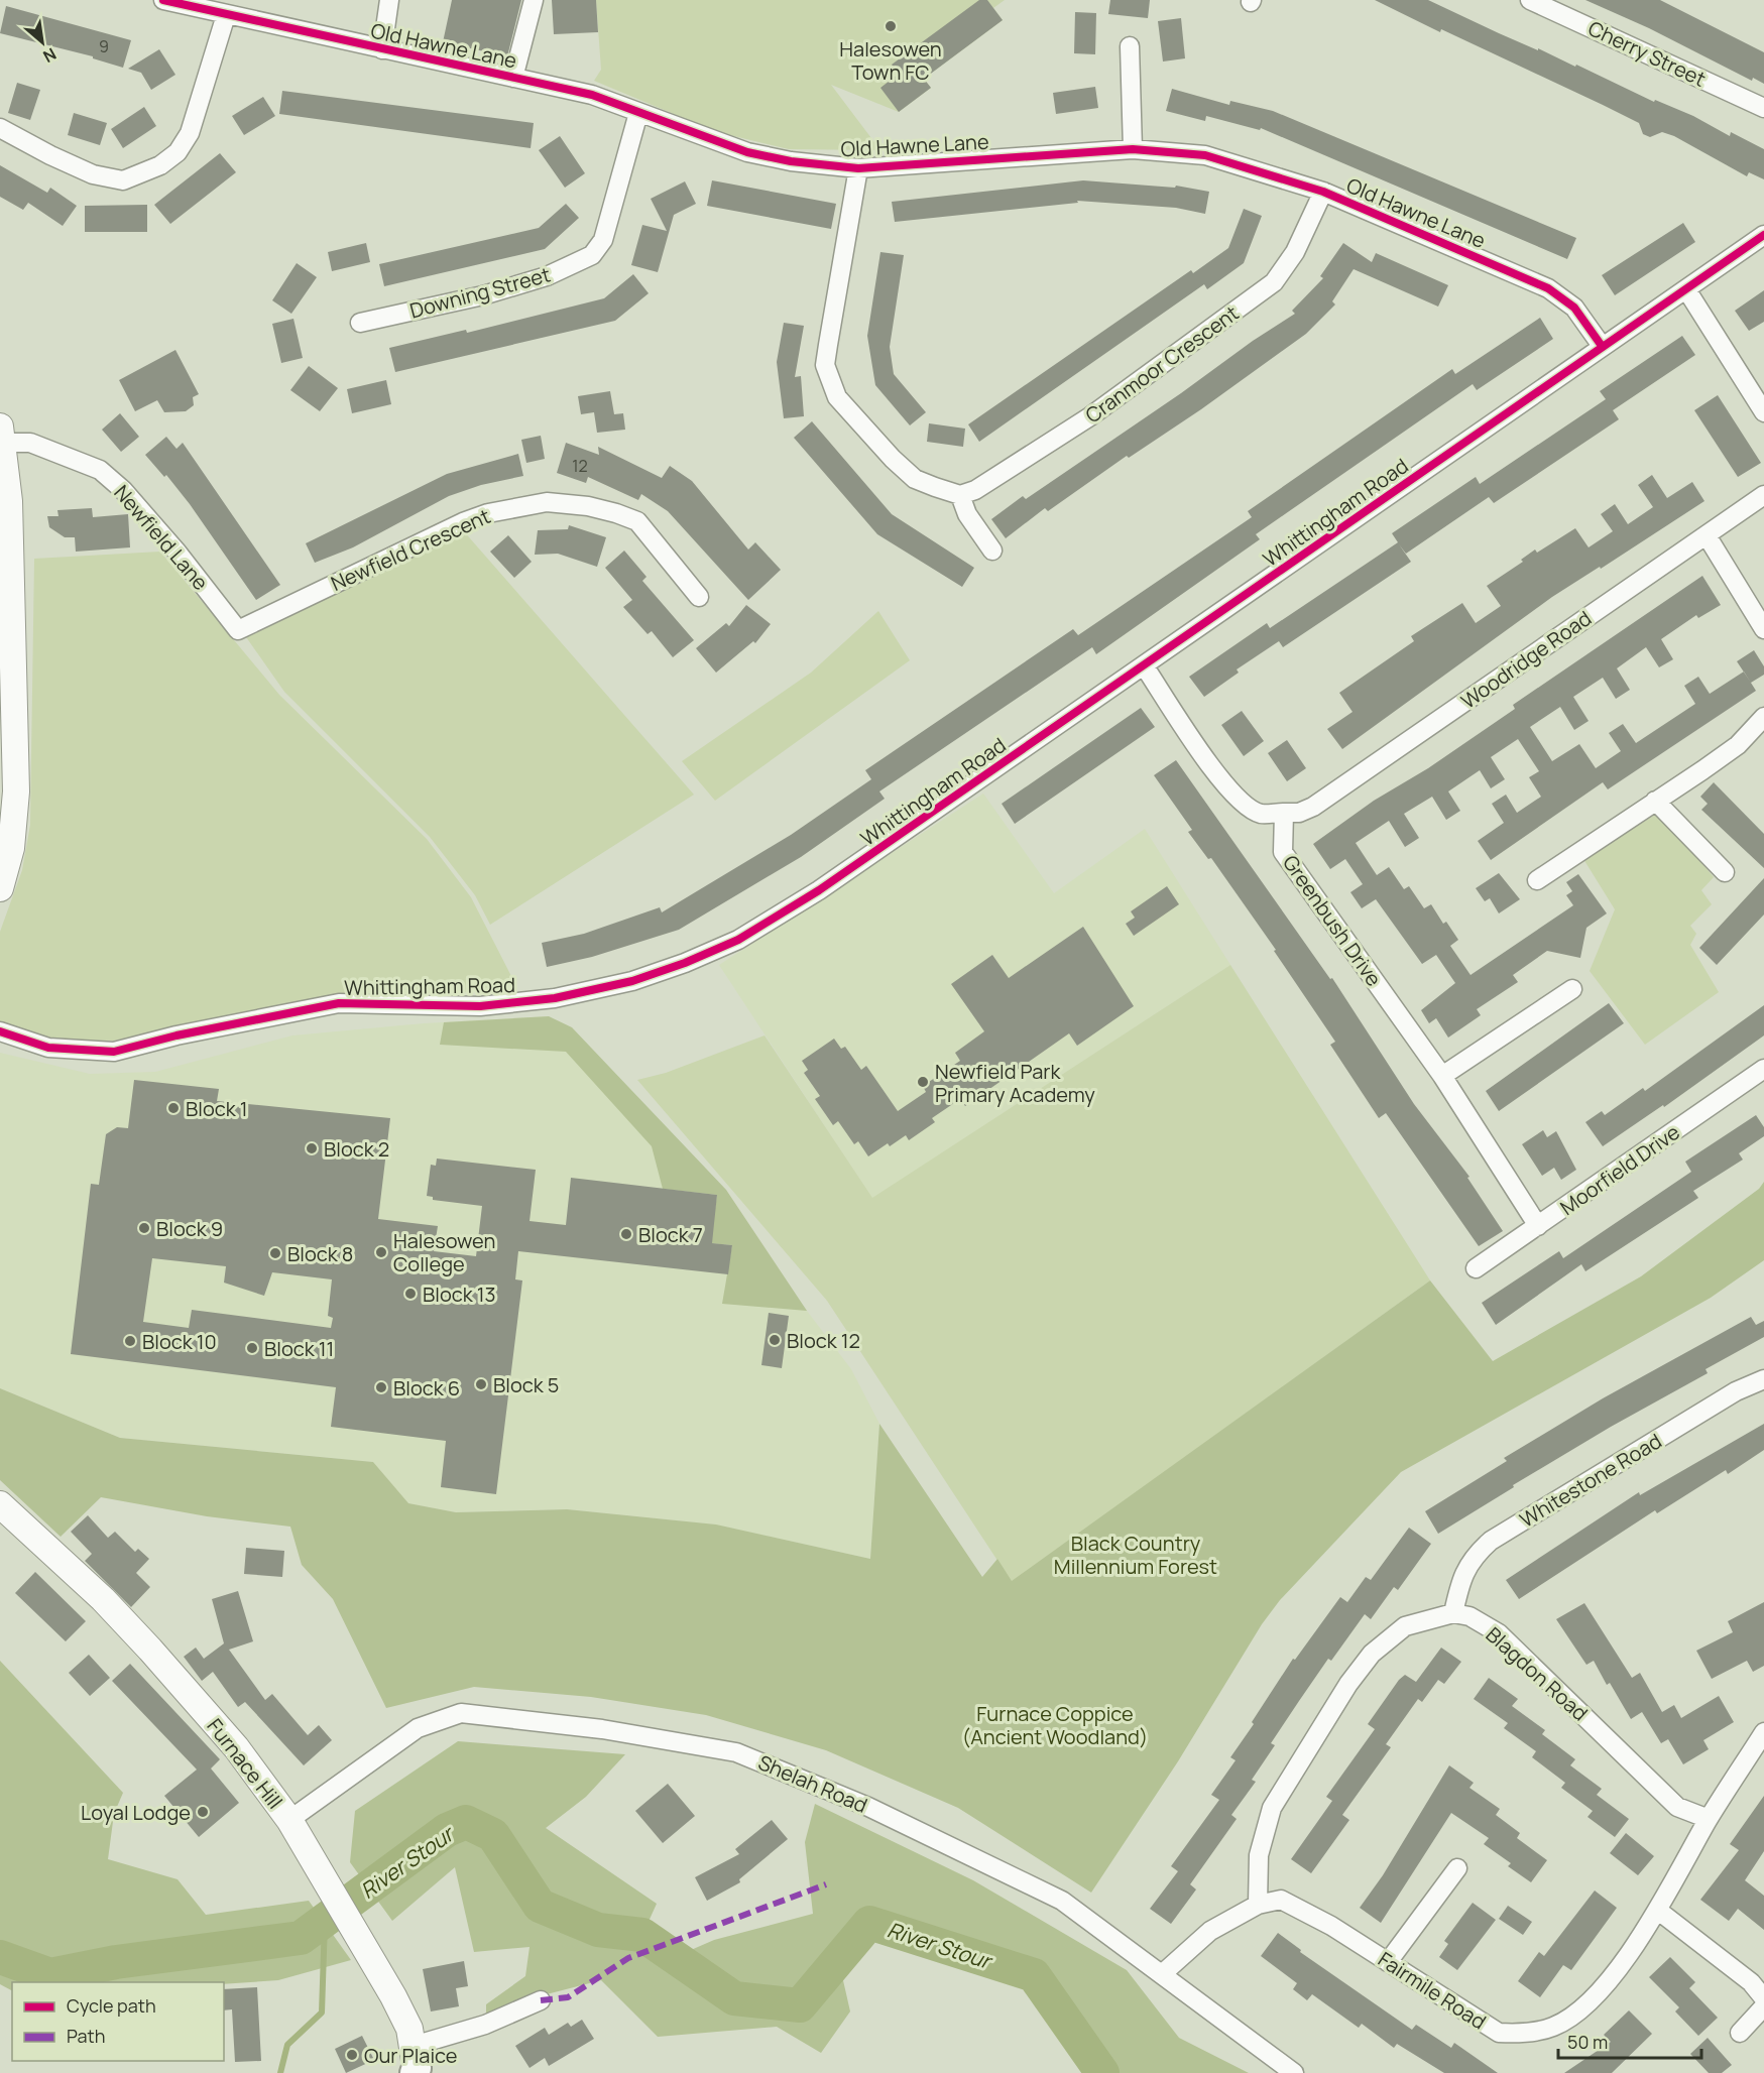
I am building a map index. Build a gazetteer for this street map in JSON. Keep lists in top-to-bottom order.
{
  "streets": {
    "street": [
      "Old Hawne Lane",
      "Cherry Street",
      "Downing Street",
      "Cranmoor Crescent",
      "Whittingham Road",
      "Newfield Lane",
      "Newfield Crescent",
      "Woodridge Road",
      "Greenbush Drive",
      "Moorfield Drive",
      "Whitestone Road",
      "Blagdon Road",
      "Furnace Hill",
      "Shelah Road",
      "Fairmile Road"
    ]
  },
  "crossings": [
    ["Old Hawne Lane", "Downing Street"],
    ["Old Hawne Lane", "Cranmoor Crescent"],
    ["Old Hawne Lane", "Whittingham Road"],
    ["Newfield Lane", "Newfield Crescent"],
    ["Woodridge Road", "Greenbush Drive"],
    ["Greenbush Drive", "Moorfield Drive"],
    ["Whitestone Road", "Blagdon Road"],
    ["Blagdon Road", "Fairmile Road"],
    ["Furnace Hill", "Shelah Road"],
    ["Shelah Road", "Fairmile Road"]
  ],
  "water": ["River Stour"],
  "parks": ["Black Country Millennium Forest", "Furnace Coppice (Ancient Woodland)"],
  "places": [
    "Halesowen Town FC",
    "Newfield Park Primary Academy",
    "Block 1",
    "Block 2",
    "Block 9",
    "Block 7",
    "Halesowen College",
    "Block 8",
    "Block 13",
    "Block 12",
    "Block 10",
    "Block 11",
    "Block 5",
    "Block 6",
    "Loyal Lodge",
    "Our Plaice"
  ],
  "house_numbers": ["9", "12"],
  "legend": ["Cycle path", "Path"],
  "scale_bar": "50 m",
  "north": "bottom right"
}
